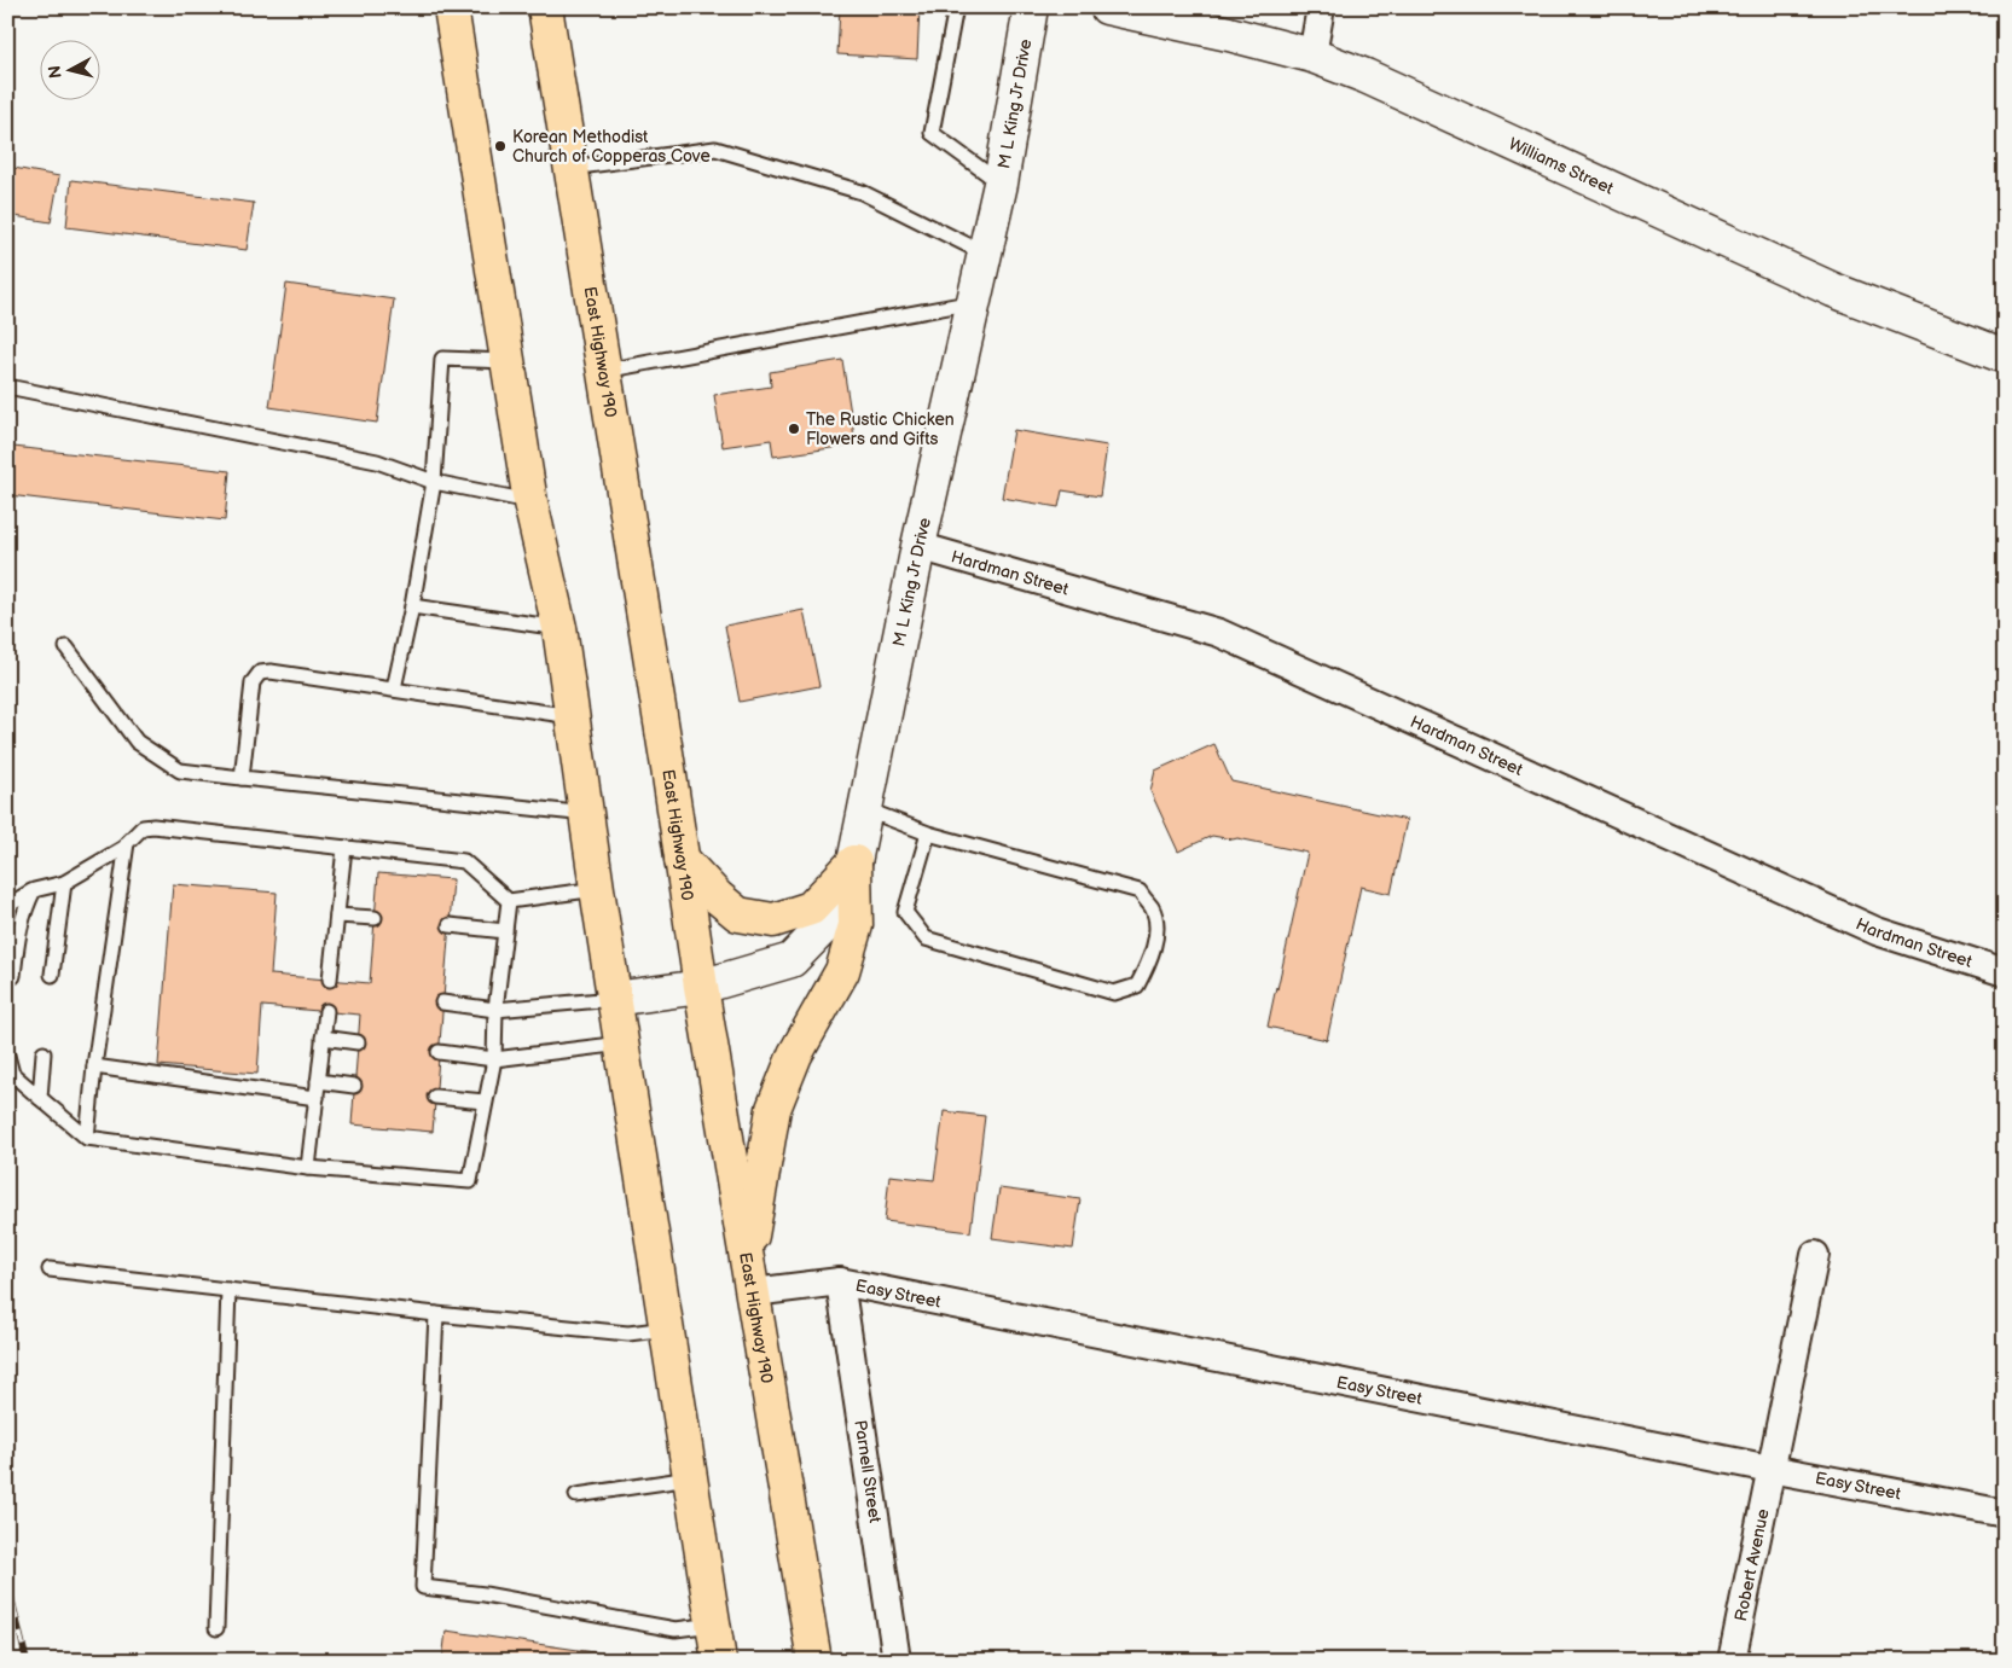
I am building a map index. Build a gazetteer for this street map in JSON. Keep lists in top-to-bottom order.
{
  "streets": {
    "main road": ["East Highway 190"],
    "street": [
      "M L King Jr Drive",
      "Williams Street",
      "Hardman Street",
      "Easy Street",
      "Parnell Street",
      "Robert Avenue"
    ]
  },
  "crossings": [
    ["M L King Jr Drive", "East Highway 190"],
    ["M L King Jr Drive", "Hardman Street"],
    ["East Highway 190", "Easy Street"],
    ["Easy Street", "Parnell Street"],
    ["Easy Street", "Robert Avenue"]
  ],
  "places": ["Korean Methodist Church of Copperas Cove", "The Rustic Chicken Flowers and Gifts"],
  "north": "left"
}
